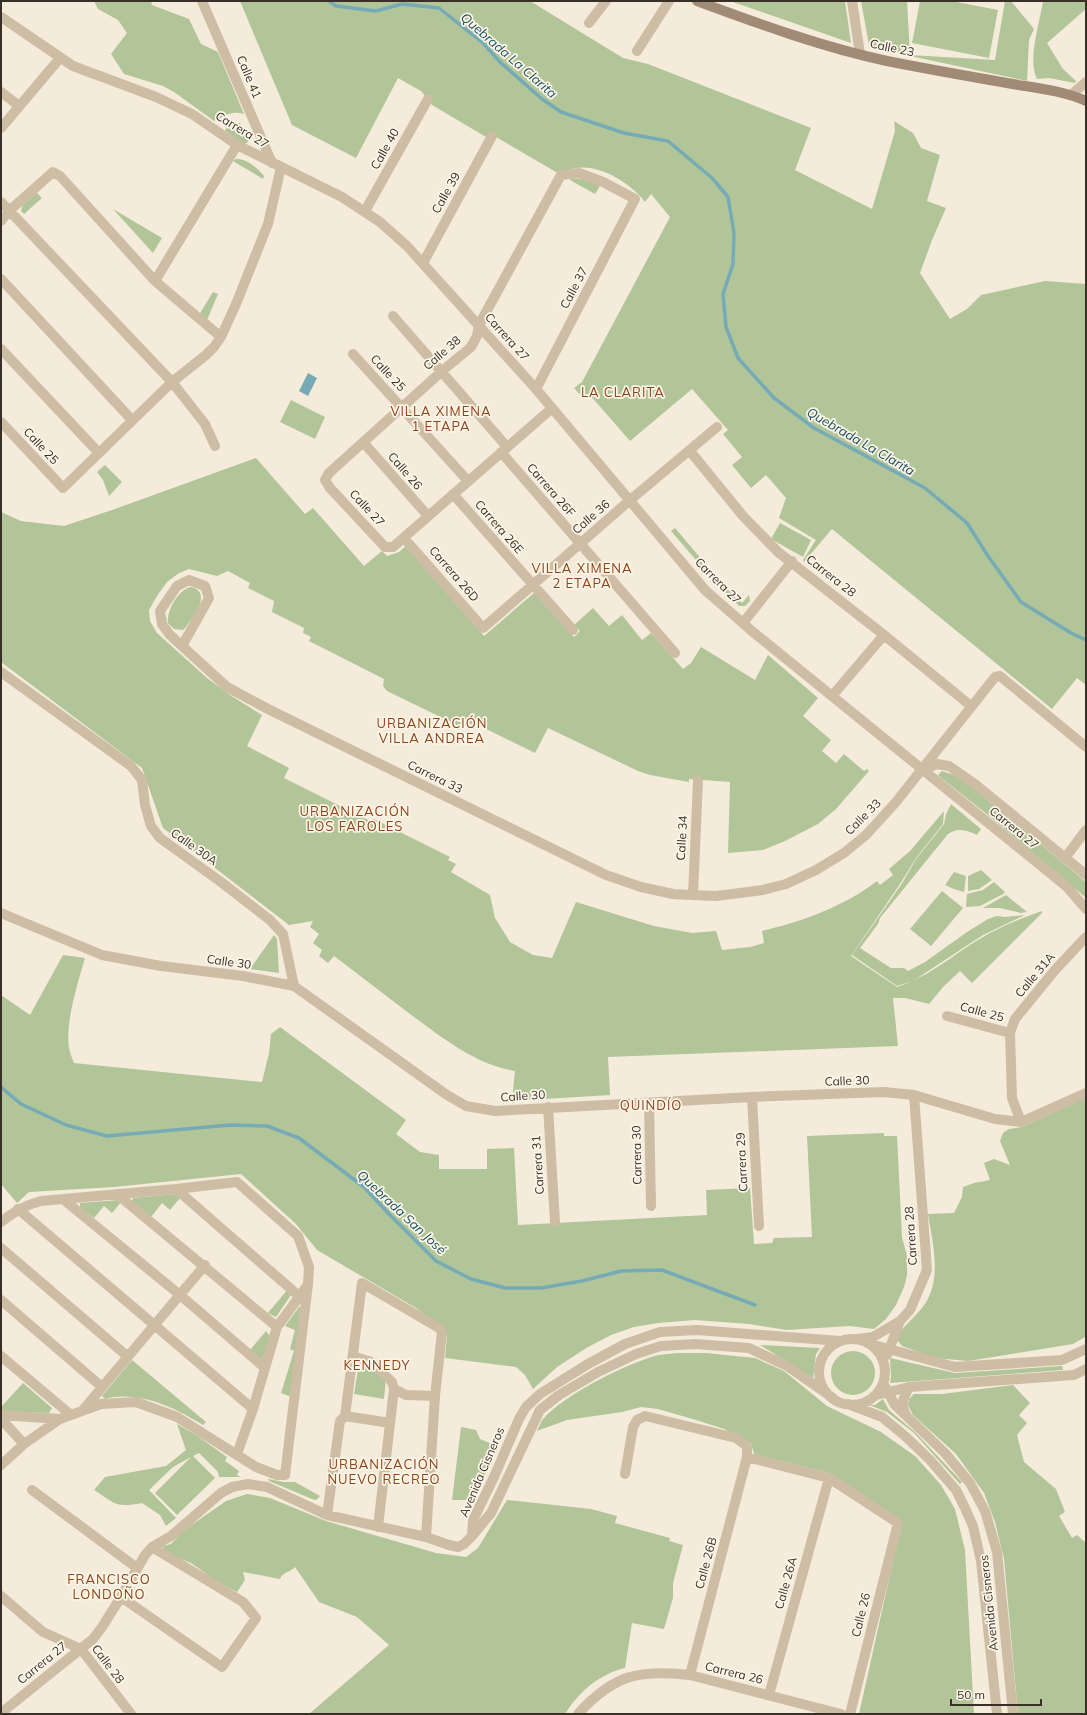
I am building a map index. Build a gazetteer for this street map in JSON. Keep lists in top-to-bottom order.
{
  "streets": {
    "main road": ["Calle 23"],
    "street": [
      "Calle 41",
      "Carrera 27",
      "Calle 40",
      "Calle 39",
      "Calle 37",
      "Calle 38",
      "Calle 25",
      "Calle 26",
      "Carrera 26F",
      "Calle 27",
      "Calle 36",
      "Carrera 26E",
      "Carrera 26D",
      "Carrera 28",
      "Carrera 33",
      "Calle 33",
      "Calle 34",
      "Calle 30A",
      "Calle 30",
      "Calle 31A",
      "Carrera 30",
      "Carrera 29",
      "Carrera 31",
      "Avenida Cisneros",
      "Calle 26B",
      "Calle 26A",
      "Calle 28",
      "Carrera 26"
    ]
  },
  "crossings": [
    ["Calle 41", "Carrera 27"],
    ["Carrera 27", "Calle 40"],
    ["Carrera 27", "Calle 39"],
    ["Carrera 27", "Calle 37"],
    ["Carrera 27", "Calle 38"],
    ["Carrera 27", "Calle 36"],
    ["Carrera 27", "Calle 33"],
    ["Carrera 27", "Calle 28"],
    ["Calle 37", "Calle 38"],
    ["Calle 38", "Calle 25"],
    ["Calle 38", "Calle 26"],
    ["Calle 38", "Carrera 26F"],
    ["Calle 38", "Calle 27"],
    ["Calle 25", "Calle 31A"],
    ["Calle 26", "Calle 26A"],
    ["Carrera 26F", "Calle 36"],
    ["Calle 27", "Carrera 26D"],
    ["Calle 36", "Carrera 26E"],
    ["Calle 36", "Carrera 26D"],
    ["Calle 36", "Carrera 28"],
    ["Carrera 28", "Calle 33"],
    ["Carrera 28", "Calle 30"],
    ["Carrera 28", "Avenida Cisneros"],
    ["Carrera 33", "Calle 33"],
    ["Carrera 33", "Calle 34"],
    ["Calle 33", "Calle 34"],
    ["Calle 30A", "Calle 30"],
    ["Calle 30", "Carrera 30"],
    ["Calle 30", "Carrera 29"],
    ["Calle 30", "Carrera 31"],
    ["Calle 26B", "Carrera 26"],
    ["Calle 26A", "Carrera 26"]
  ],
  "districts": [
    "LA CLARITA",
    "VILLA XIMENA 1 ETAPA",
    "VILLA XIMENA 2 ETAPA",
    "URBANIZACIÓN VILLA ANDREA",
    "URBANIZACIÓN LOS FAROLES",
    "QUINDÍO",
    "KENNEDY",
    "URBANIZACIÓN NUEVO RECREO",
    "FRANCISCO LONDOÑO"
  ],
  "water": ["Quebrada La Clarita", "Quebrada San José"],
  "scale_bar": "50 m"
}
